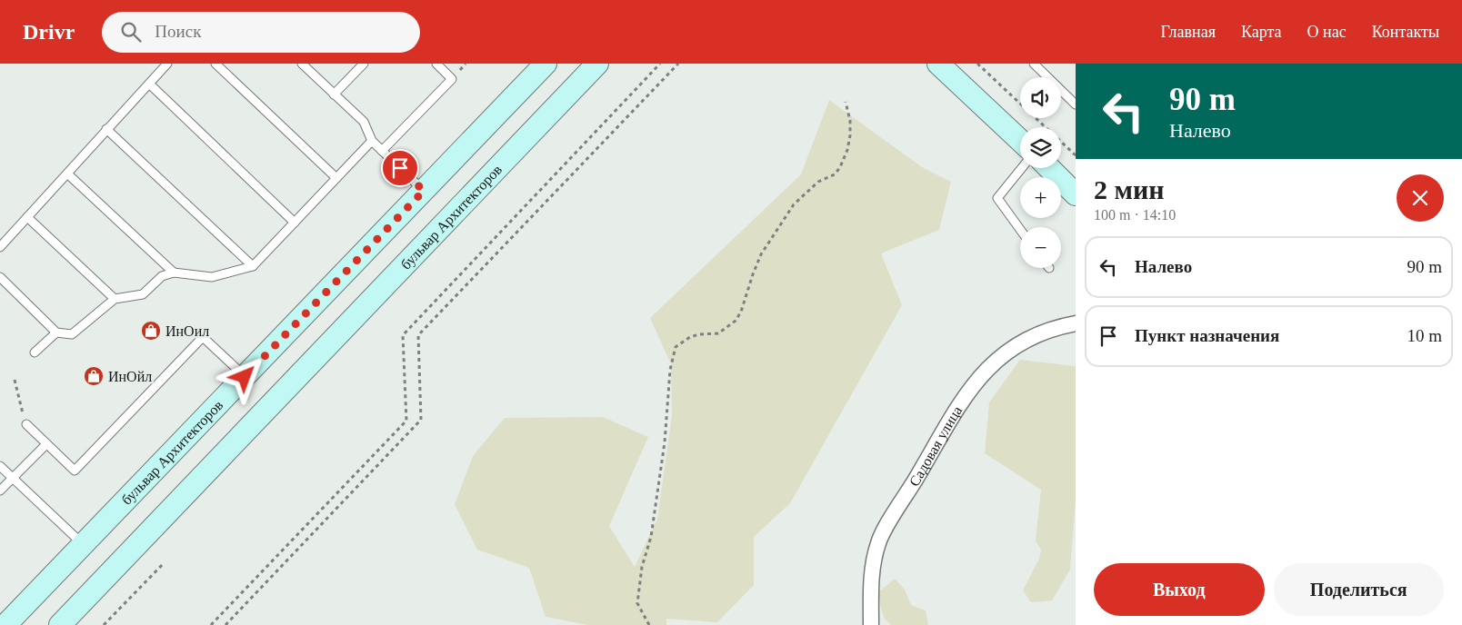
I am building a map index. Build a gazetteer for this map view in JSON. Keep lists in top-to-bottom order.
{
  "streets": {
    "main road": ["бульвар Архитекторов"],
    "street": ["Садовая улица"]
  },
  "places": {
    "shop": ["ИнОил", "ИнОйл"]
  },
  "page": {
    "header": "Drivr",
    "search": "Поиск",
    "nav": [
      "Главная",
      "Карта",
      "О нас",
      "Контакты"
    ],
    "turn": ["90 m", "Налево"],
    "map_buttons": ["+", "−"],
    "heading": ["2 мин", "100 m · 14:10"],
    "list": [
      {
        "name": "Налево",
        "value": "90 m"
      },
      {
        "name": "Пункт назначения",
        "value": "10 m"
      }
    ],
    "buttons": ["Выход", "Поделиться"]
  }
}
